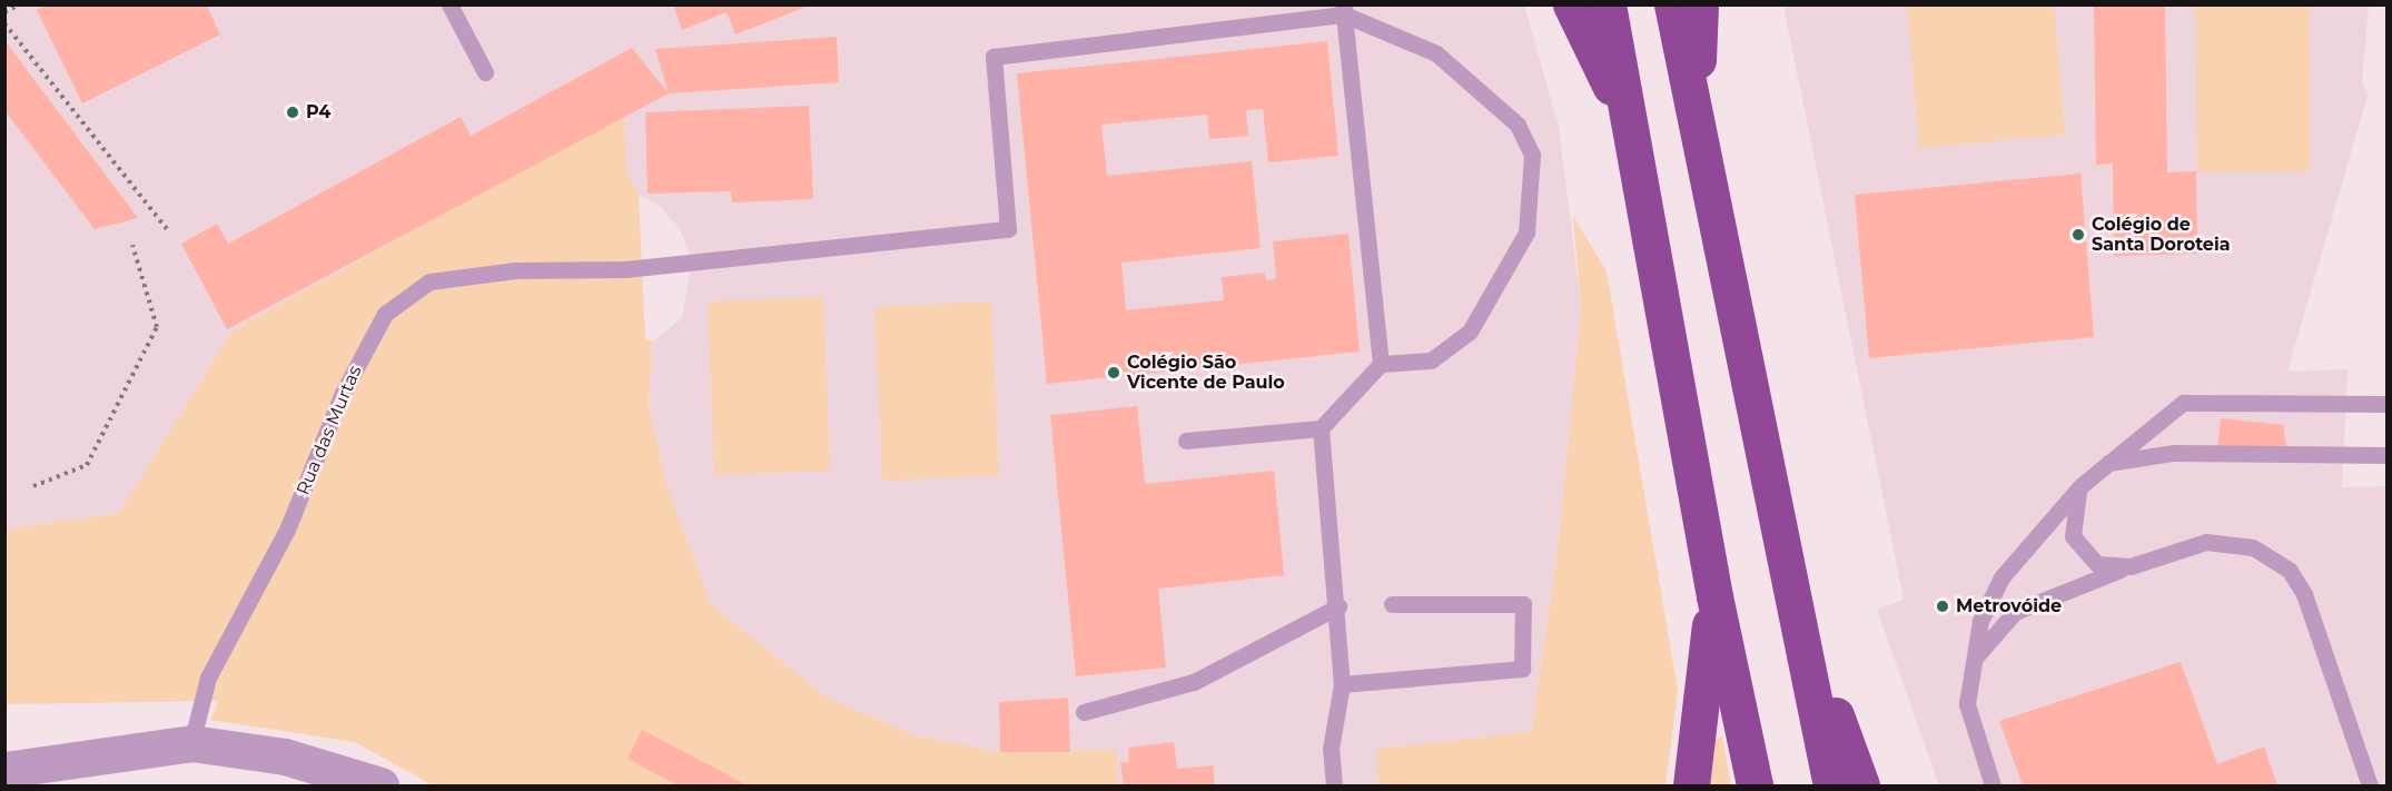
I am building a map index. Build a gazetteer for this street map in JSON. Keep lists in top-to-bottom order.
{
  "streets": {
    "lane": ["Rua das Murtas"]
  },
  "places": [
    "P4",
    "Colégio de Santa Doroteia",
    "Colégio São Vicente de Paulo",
    "Metrovóide"
  ]
}
